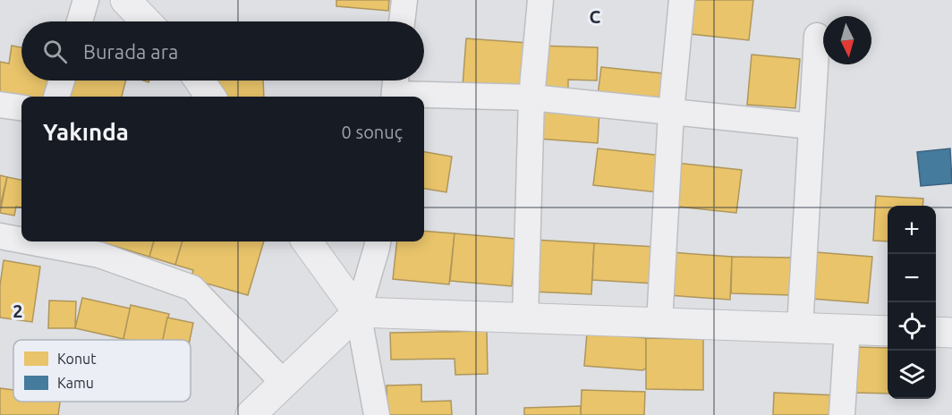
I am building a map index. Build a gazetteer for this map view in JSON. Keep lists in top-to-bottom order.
{
  "legend": ["Konut", "Kamu"],
  "north": "bottom",
  "page": {
    "search": "Burada ara",
    "heading": ["Yakında", "0 sonuç"],
    "map_buttons": ["+", "−"]
  },
  "grid": {
    "columns": ["C"],
    "rows": ["2"]
  }
}
